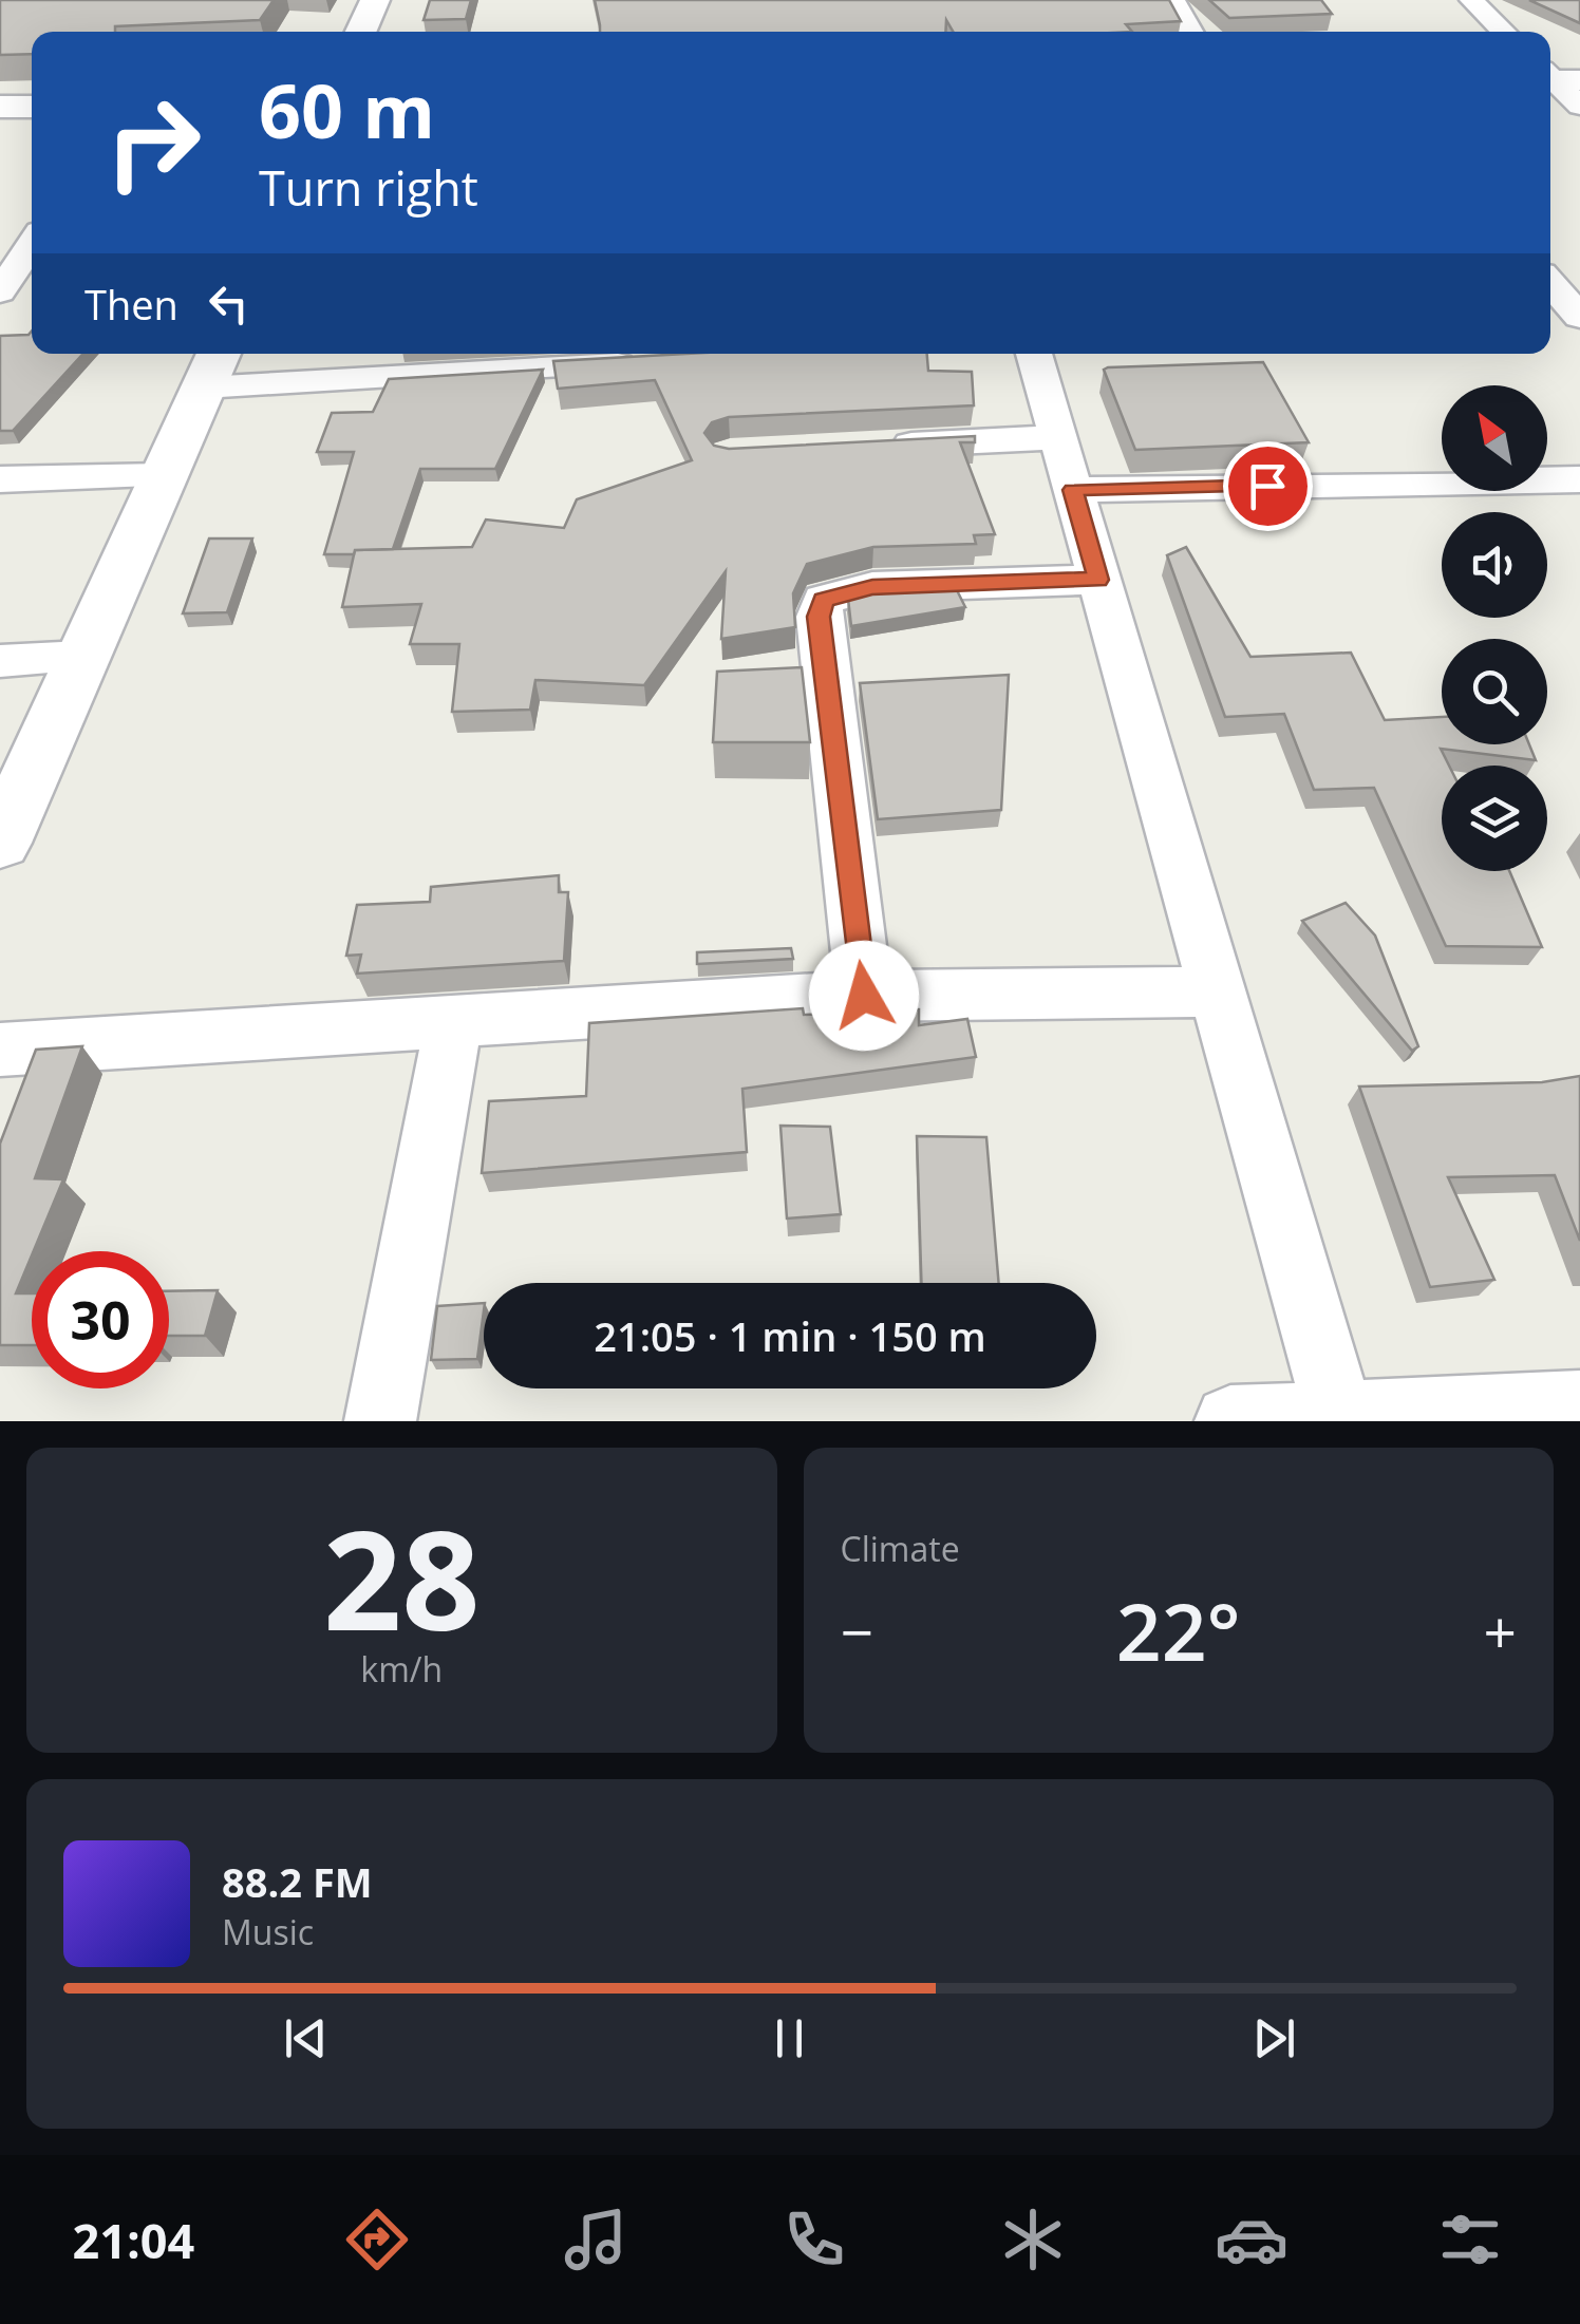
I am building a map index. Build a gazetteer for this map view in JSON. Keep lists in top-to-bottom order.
{
  "north": "top left",
  "page": {
    "turn": ["60 m", "Turn right"],
    "then": "Then",
    "limit": "30",
    "trip": "21:05 · 1 min · 150 m",
    "tile": [
      ["28", "km/h"],
      "Climate"
    ],
    "heat": ["−", "22°", "+"],
    "song": ["88.2 FM", "Music"],
    "tabs": "21:04"
  }
}
